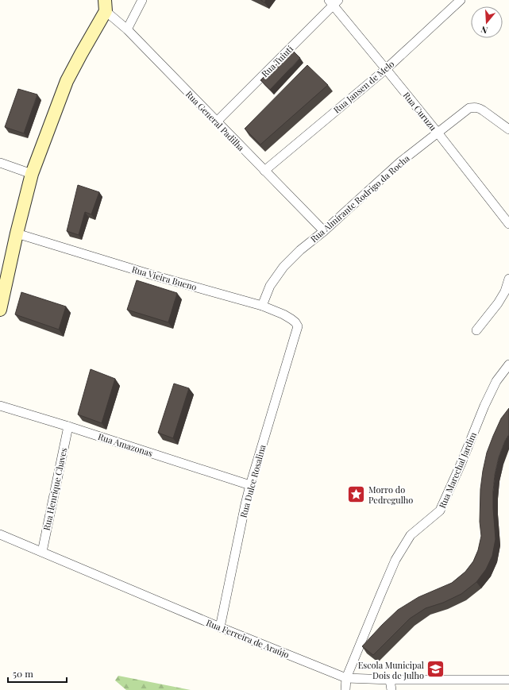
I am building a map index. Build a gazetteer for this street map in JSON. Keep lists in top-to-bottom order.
{
  "streets": {
    "street": [
      "Rua Tuiuti",
      "Rua Jansen de Melo",
      "Rua Curuzu",
      "Rua General Padilha",
      "Rua Almirante Rodrigo da Rocha",
      "Rua Vieira Bueno",
      "Rua Amazonas",
      "Rua Marechal Jardim",
      "Rua Dulce Rosalina",
      "Rua Henrique Chaves",
      "Rua Ferreira de Araújo"
    ]
  },
  "crossings": [
    ["Rua Tuiuti", "Rua Curuzu"],
    ["Rua Tuiuti", "Rua General Padilha"],
    ["Rua Jansen de Melo", "Rua Curuzu"],
    ["Rua Jansen de Melo", "Rua General Padilha"],
    ["Rua Curuzu", "Rua Almirante Rodrigo da Rocha"],
    ["Rua General Padilha", "Rua Almirante Rodrigo da Rocha"],
    ["Rua Almirante Rodrigo da Rocha", "Rua Vieira Bueno"],
    ["Rua Vieira Bueno", "Rua Dulce Rosalina"],
    ["Rua Amazonas", "Rua Dulce Rosalina"],
    ["Rua Amazonas", "Rua Henrique Chaves"],
    ["Rua Marechal Jardim", "Rua Ferreira de Araújo"],
    ["Rua Dulce Rosalina", "Rua Ferreira de Araújo"],
    ["Rua Henrique Chaves", "Rua Ferreira de Araújo"]
  ],
  "places": {
    "place": ["Morro do Pedregulho"],
    "school or university": ["Escola Municipal Dois de Julho"]
  },
  "scale_bar": "50 m",
  "north": "bottom"
}
